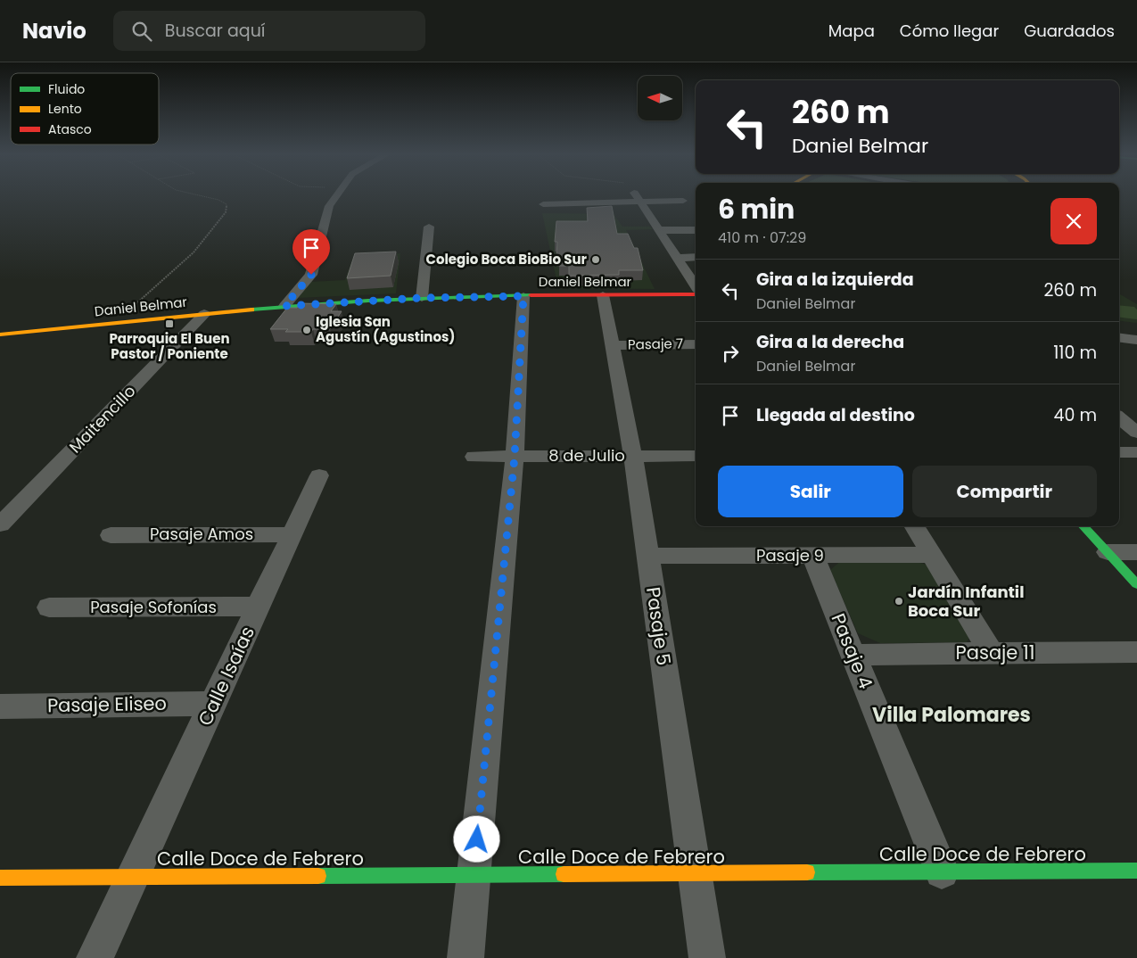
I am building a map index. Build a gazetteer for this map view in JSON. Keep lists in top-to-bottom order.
{
  "streets": {
    "street": [
      "Daniel Belmar",
      "Pasaje 7",
      "Maitencillo",
      "8 de Julio",
      "Pasaje Amos",
      "Pasaje 9",
      "Pasaje Sofonías",
      "Pasaje 5",
      "Pasaje 4",
      "Pasaje 11",
      "Calle Isaías",
      "Pasaje Eliseo",
      "Calle Doce de Febrero"
    ]
  },
  "crossings": [
    ["Daniel Belmar", "Maitencillo"],
    ["Daniel Belmar", "Pasaje 5"],
    ["Pasaje 7", "Pasaje 5"],
    ["8 de Julio", "Pasaje 5"],
    ["Pasaje Amos", "Calle Isaías"],
    ["Pasaje 9", "Pasaje 5"],
    ["Pasaje 9", "Pasaje 4"],
    ["Pasaje Sofonías", "Calle Isaías"],
    ["Pasaje 5", "Calle Doce de Febrero"],
    ["Pasaje 4", "Pasaje 11"],
    ["Pasaje 4", "Calle Doce de Febrero"],
    ["Calle Isaías", "Pasaje Eliseo"],
    ["Calle Isaías", "Calle Doce de Febrero"]
  ],
  "districts": ["Villa Palomares"],
  "places": {
    "other": ["Colegio Boca BioBio Sur", "Iglesia San Agustín (Agustinos)", "Jardín Infantil Boca Sur"],
    "transit": ["Parroquia El Buen Pastor / Poniente"]
  },
  "legend": ["Fluido", "Lento", "Atasco"],
  "north": "left",
  "page": {
    "header": "Navio",
    "search": "Buscar aquí",
    "nav": ["Mapa", "Cómo llegar", "Guardados"],
    "turn": ["260 m", "Daniel Belmar"],
    "heading": ["6 min", "410 m · 07:29"],
    "list": [
      {
        "name": "Gira a la izquierda",
        "note": "Daniel Belmar",
        "value": "260 m"
      },
      {
        "name": "Gira a la derecha",
        "note": "Daniel Belmar",
        "value": "110 m"
      },
      {
        "name": "Llegada al destino",
        "value": "40 m"
      }
    ],
    "buttons": ["Salir", "Compartir"]
  }
}
